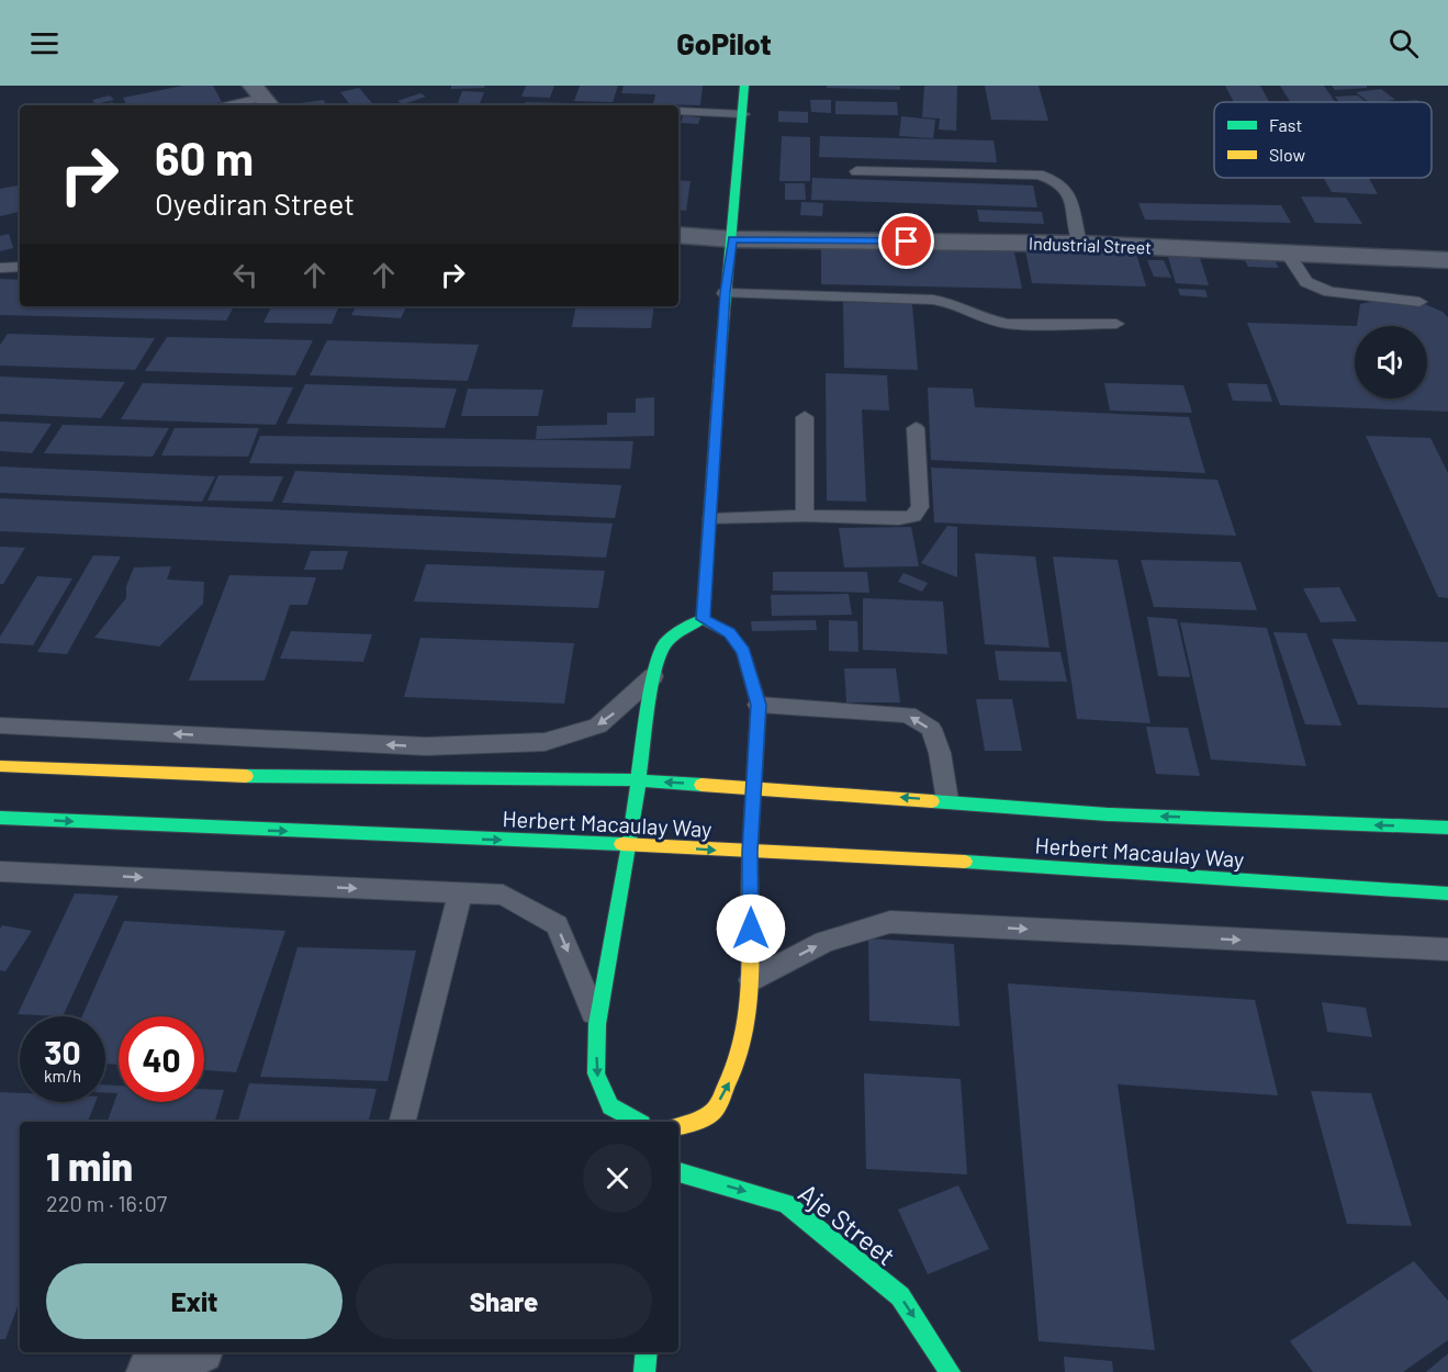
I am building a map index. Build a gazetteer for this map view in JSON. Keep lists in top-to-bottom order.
{
  "streets": {
    "main road": ["Herbert Macaulay Way", "Aje Street"],
    "street": ["Industrial Street"]
  },
  "one_way": ["Aje Street"],
  "legend": ["Fast", "Slow"],
  "page": {
    "header": "GoPilot",
    "turn": ["60 m", "Oyediran Street"],
    "speed": "30 km/h",
    "limit": "40",
    "heading": ["1 min", "220 m · 16:07"],
    "buttons": ["Exit", "Share"]
  }
}
